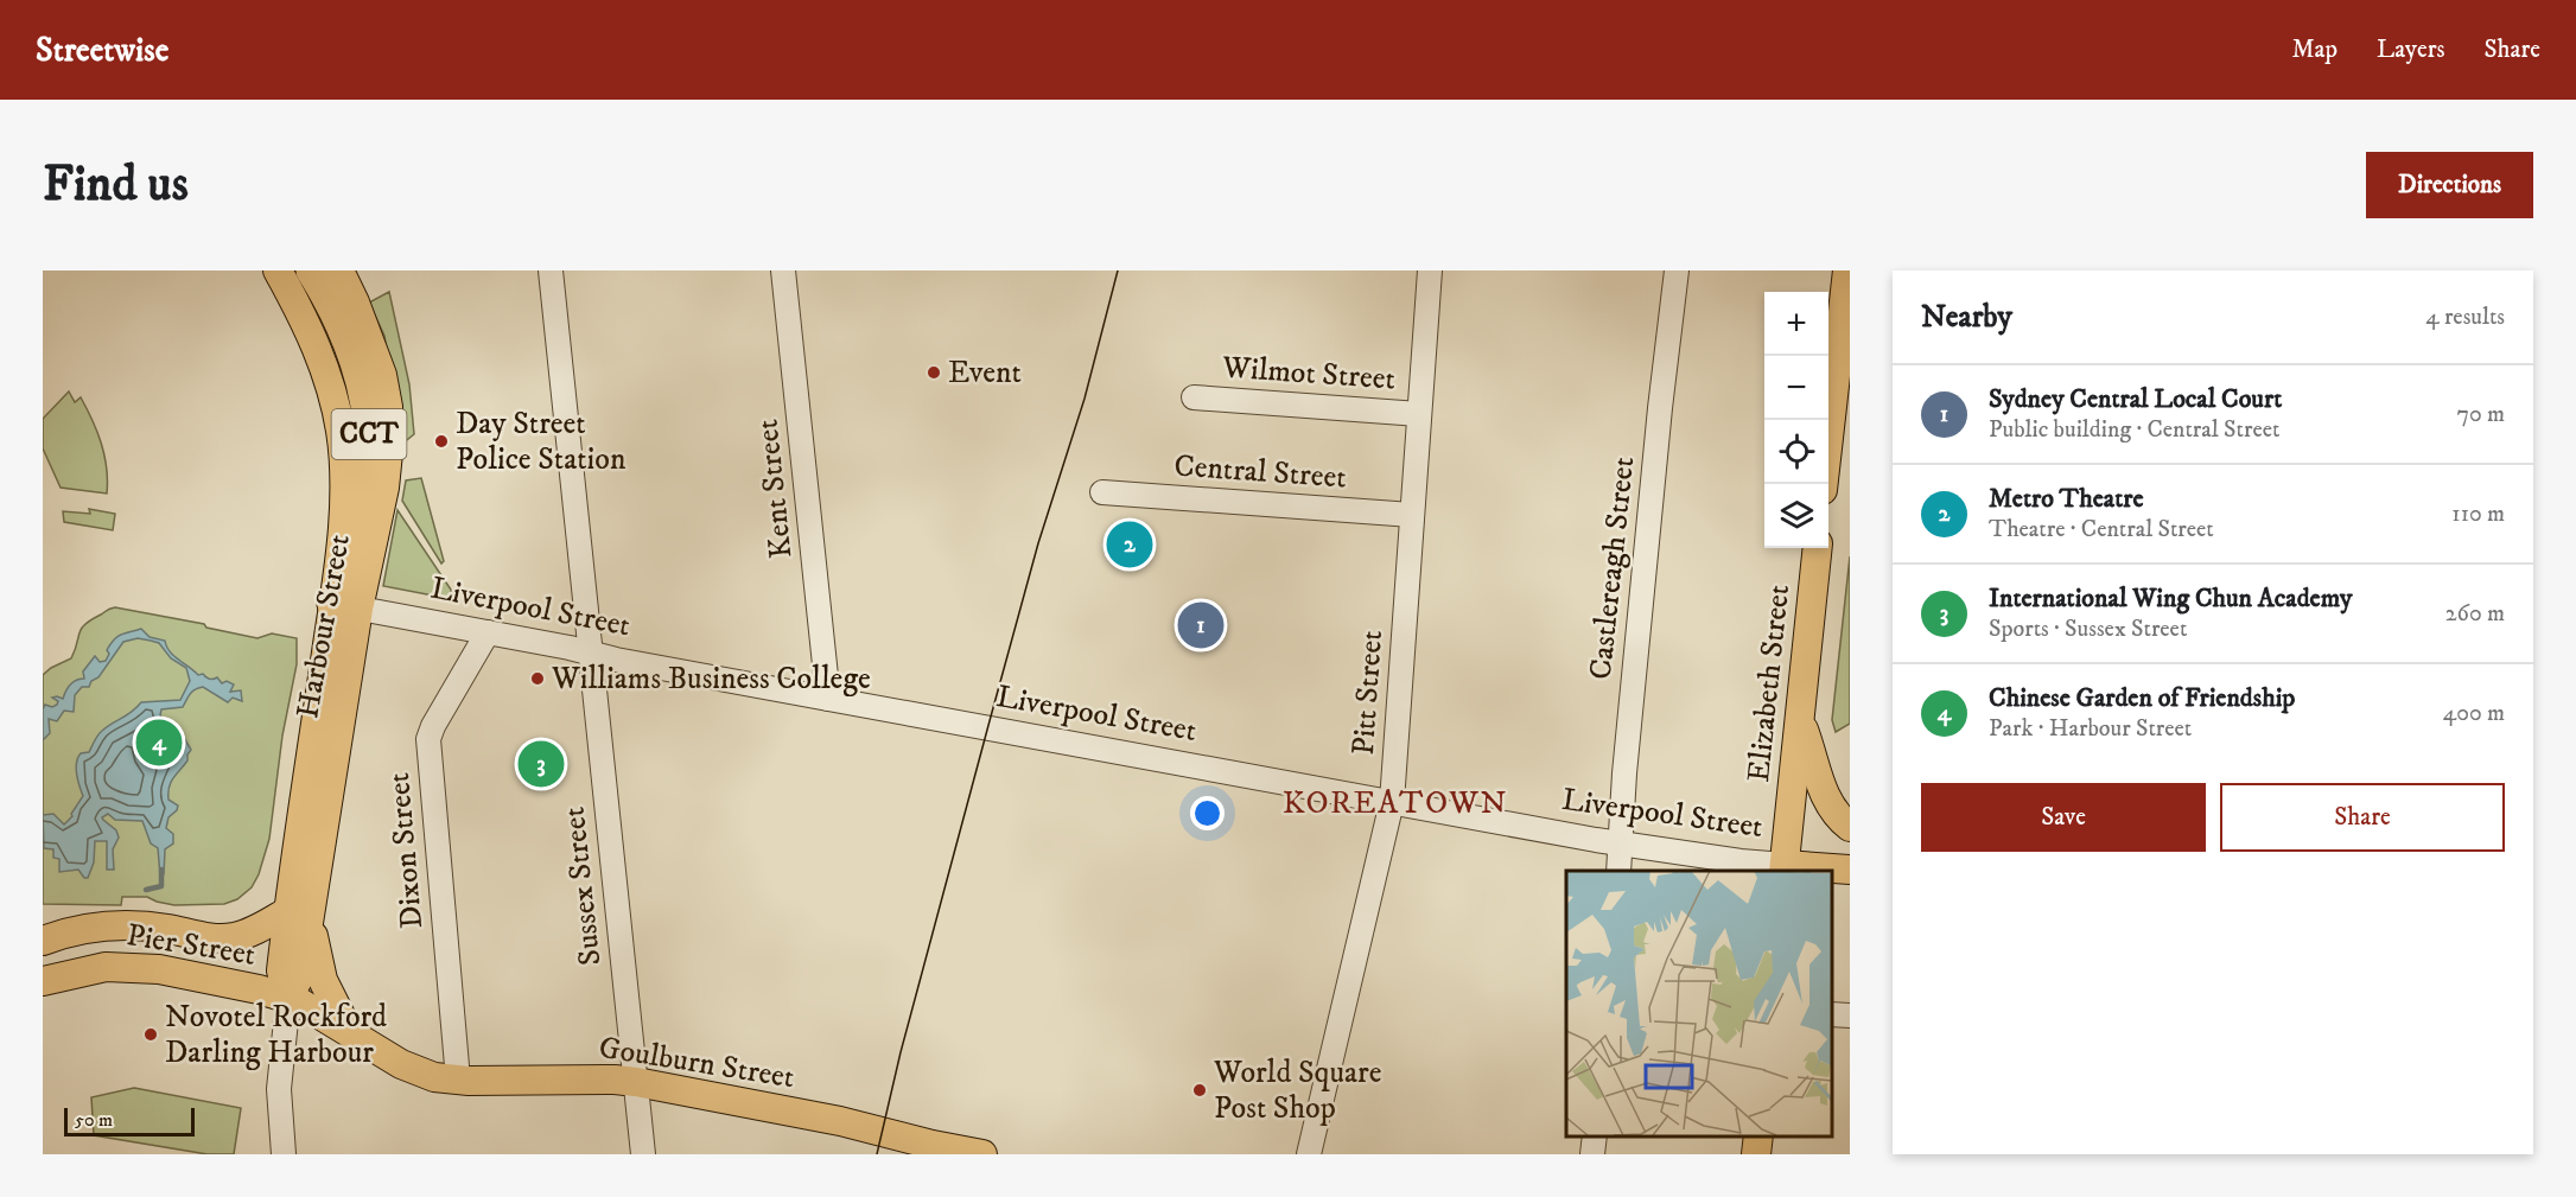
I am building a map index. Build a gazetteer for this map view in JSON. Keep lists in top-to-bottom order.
{
  "streets": {
    "highway": ["CCT"],
    "main road": [
      "Liverpool Street",
      "Harbour Street",
      "Elizabeth Street",
      "Pier Street",
      "Goulburn Street"
    ],
    "street": [
      "Wilmot Street",
      "Central Street",
      "Kent Street",
      "Castlereagh Street",
      "Pitt Street",
      "Dixon Street",
      "Sussex Street"
    ]
  },
  "crossings": [
    ["Wilmot Street", "Pitt Street"],
    ["CCT", "Liverpool Street"],
    ["CCT", "Harbour Street"],
    ["Central Street", "Pitt Street"],
    ["Kent Street", "Liverpool Street"],
    ["Castlereagh Street", "Liverpool Street"],
    ["Liverpool Street", "Harbour Street"],
    ["Liverpool Street", "Elizabeth Street"],
    ["Liverpool Street", "Pitt Street"],
    ["Liverpool Street", "Dixon Street"],
    ["Liverpool Street", "Sussex Street"],
    ["Harbour Street", "Pier Street"],
    ["Harbour Street", "Goulburn Street"],
    ["Dixon Street", "Goulburn Street"],
    ["Sussex Street", "Goulburn Street"],
    ["Pier Street", "Goulburn Street"]
  ],
  "districts": ["KOREATOWN"],
  "places": [
    "Event",
    "Day Street Police Station",
    "Williams Business College",
    "Novotel Rockford Darling Harbour",
    "World Square Post Shop"
  ],
  "scale_bar": "50 m",
  "page": {
    "header": "Streetwise",
    "nav": ["Map", "Layers", "Share"],
    "buttons": [
      "Directions",
      ["Save", "Share"]
    ],
    "title": "Find us",
    "heading": ["Nearby", "4 results"],
    "map_buttons": ["+", "−"],
    "list": [
      {
        "mark": "1",
        "name": "Sydney Central Local Court",
        "note": "Public building · Central Street",
        "value": "70 m"
      },
      {
        "mark": "2",
        "name": "Metro Theatre",
        "note": "Theatre · Central Street",
        "value": "110 m"
      },
      {
        "mark": "3",
        "name": "International Wing Chun Academy",
        "note": "Sports · Sussex Street",
        "value": "260 m"
      },
      {
        "mark": "4",
        "name": "Chinese Garden of Friendship",
        "note": "Park · Harbour Street",
        "value": "400 m"
      }
    ],
    "pins": [
      "2",
      "1",
      "4",
      "3"
    ],
    "scale": "50 m"
  }
}
